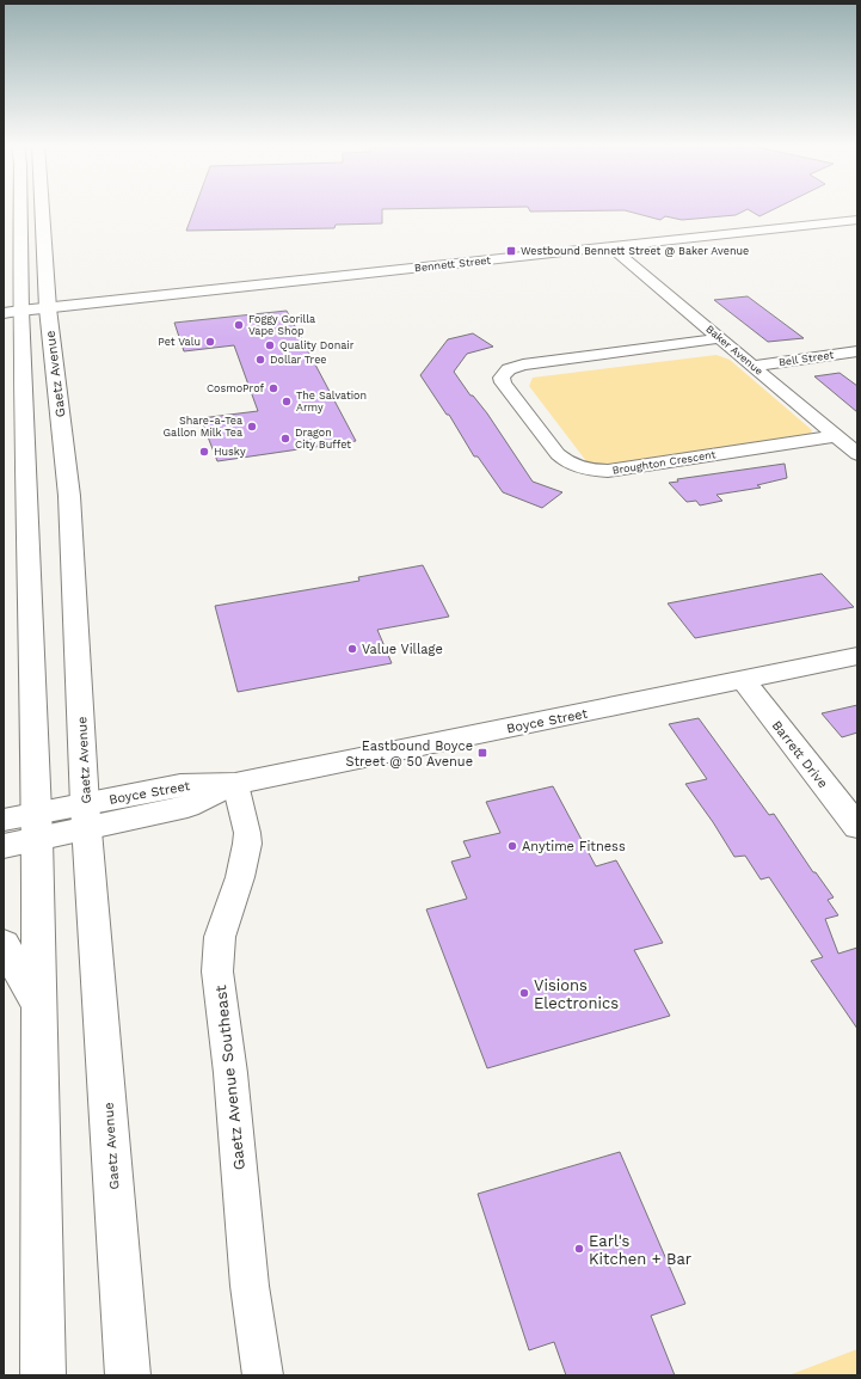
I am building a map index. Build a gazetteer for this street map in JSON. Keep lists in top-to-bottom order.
{
  "streets": {
    "main road": [
      "Bennett Street",
      "Gaetz Avenue",
      "Boyce Street",
      "Barrett Drive"
    ],
    "street": [
      "Baker Avenue",
      "Bell Street",
      "Broughton Crescent",
      "Gaetz Avenue Southeast"
    ]
  },
  "crossings": [
    ["Bennett Street", "Baker Avenue"],
    ["Bennett Street", "Gaetz Avenue"],
    ["Baker Avenue", "Bell Street"],
    ["Baker Avenue", "Broughton Crescent"],
    ["Gaetz Avenue", "Boyce Street"],
    ["Boyce Street", "Barrett Drive"],
    ["Boyce Street", "Gaetz Avenue Southeast"]
  ],
  "places": {
    "transit": ["Westbound Bennett Street @ Baker Avenue", "Eastbound Boyce Street @ 50 Avenue"],
    "other": [
      "Foggy Gorilla Vape Shop",
      "Pet Valu",
      "Quality Donair",
      "Dollar Tree",
      "CosmoProf",
      "The Salvation Army",
      "Share-a-Tea Gallon Milk Tea",
      "Dragon City Buffet",
      "Husky",
      "Value Village",
      "Anytime Fitness",
      "Visions Electronics",
      "Earl's Kitchen + Bar"
    ]
  }
}
